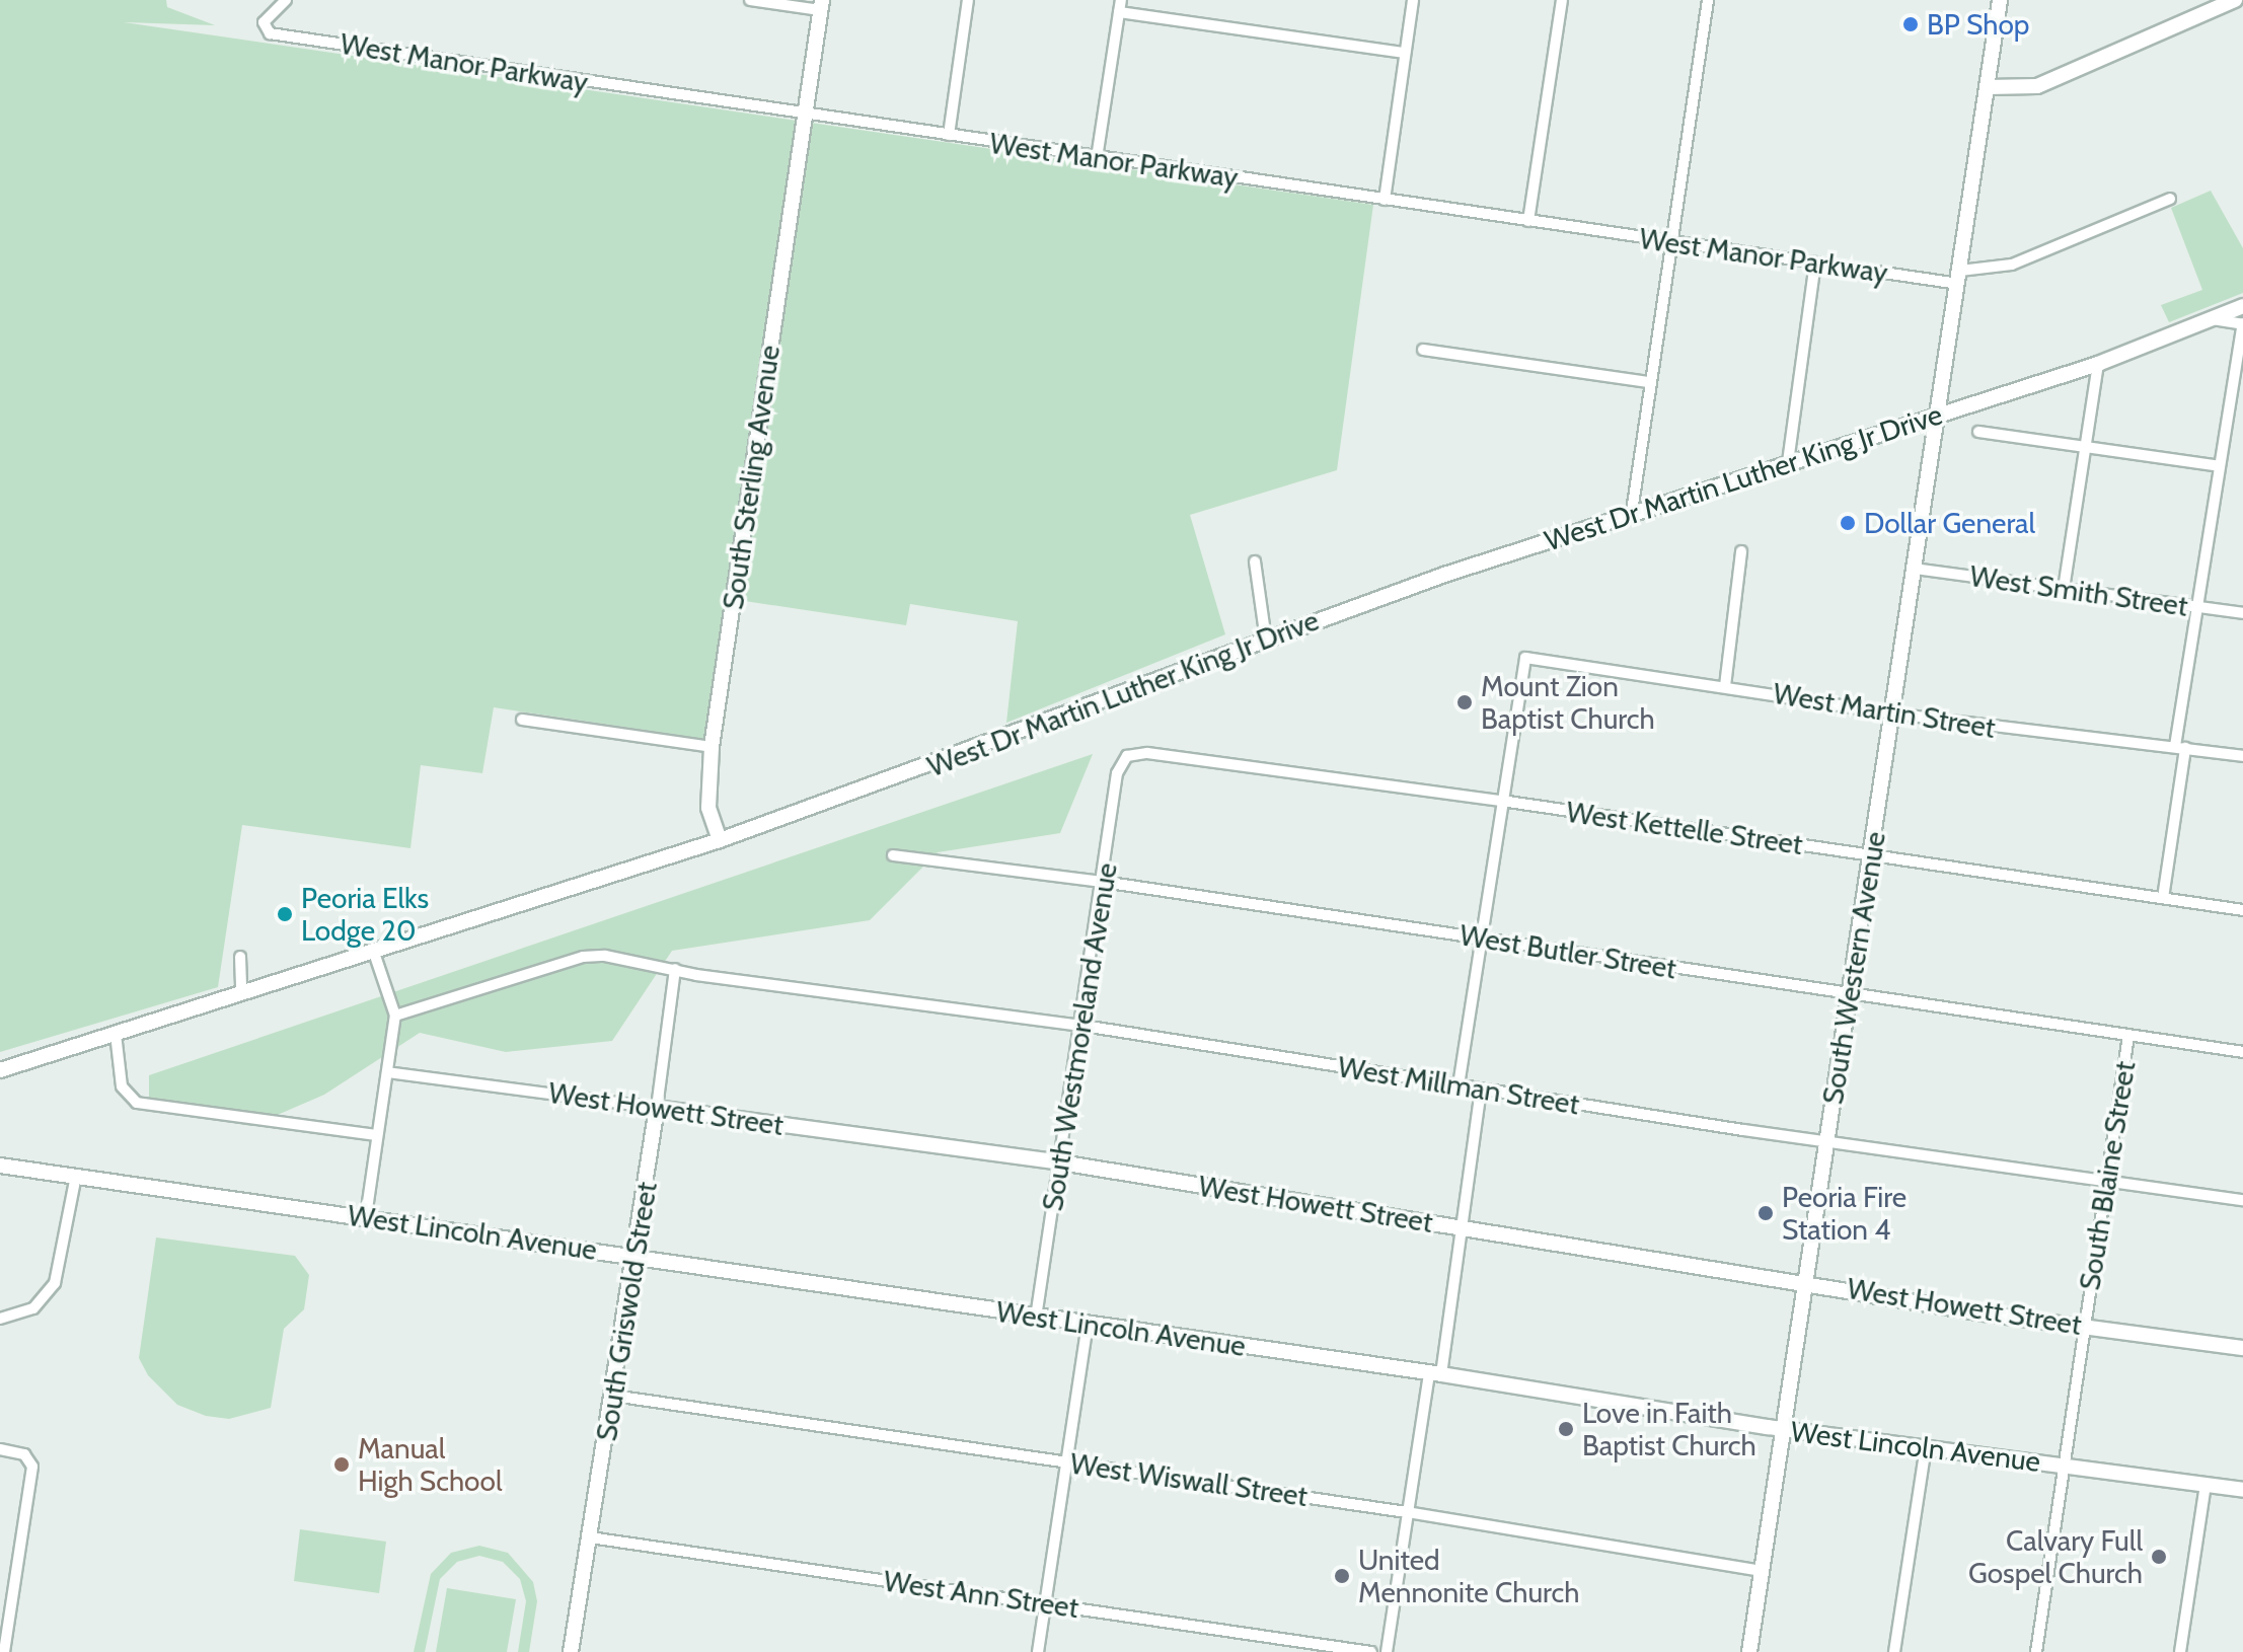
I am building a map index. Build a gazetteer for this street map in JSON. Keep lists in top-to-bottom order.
{
  "streets": {
    "main road": [
      "South Sterling Avenue",
      "West Dr Martin Luther King Jr Drive",
      "South Western Avenue",
      "West Howett Street",
      "West Lincoln Avenue",
      "South Griswold Street"
    ],
    "street": [
      "West Manor Parkway",
      "West Smith Street",
      "West Martin Street",
      "West Kettelle Street",
      "West Butler Street",
      "South Westmoreland Avenue",
      "West Millman Street",
      "South Blaine Street",
      "West Wiswall Street",
      "West Ann Street"
    ]
  },
  "crossings": [
    ["West Manor Parkway", "South Sterling Avenue"],
    ["West Manor Parkway", "South Western Avenue"],
    ["South Sterling Avenue", "West Dr Martin Luther King Jr Drive"],
    ["West Dr Martin Luther King Jr Drive", "South Western Avenue"],
    ["West Smith Street", "South Western Avenue"],
    ["West Martin Street", "West Kettelle Street"],
    ["West Martin Street", "South Western Avenue"],
    ["West Kettelle Street", "South Western Avenue"],
    ["West Kettelle Street", "South Westmoreland Avenue"],
    ["West Butler Street", "South Western Avenue"],
    ["West Butler Street", "South Westmoreland Avenue"],
    ["West Butler Street", "South Blaine Street"],
    ["South Western Avenue", "West Millman Street"],
    ["South Western Avenue", "West Howett Street"],
    ["South Western Avenue", "West Lincoln Avenue"],
    ["South Western Avenue", "West Wiswall Street"],
    ["South Westmoreland Avenue", "West Millman Street"],
    ["South Westmoreland Avenue", "West Howett Street"],
    ["South Westmoreland Avenue", "West Lincoln Avenue"],
    ["West Millman Street", "South Blaine Street"],
    ["West Millman Street", "South Griswold Street"],
    ["West Howett Street", "South Blaine Street"],
    ["West Howett Street", "South Griswold Street"],
    ["South Blaine Street", "West Lincoln Avenue"],
    ["West Lincoln Avenue", "South Griswold Street"],
    ["South Griswold Street", "West Wiswall Street"],
    ["South Griswold Street", "West Ann Street"]
  ],
  "places": [
    "BP Shop",
    "Dollar General",
    "Mount Zion Baptist Church",
    "Peoria Elks Lodge 20",
    "Peoria Fire Station 4",
    "Love in Faith Baptist Church",
    "Manual High School",
    "Calvary Full Gospel Church",
    "United Mennonite Church"
  ]
}
